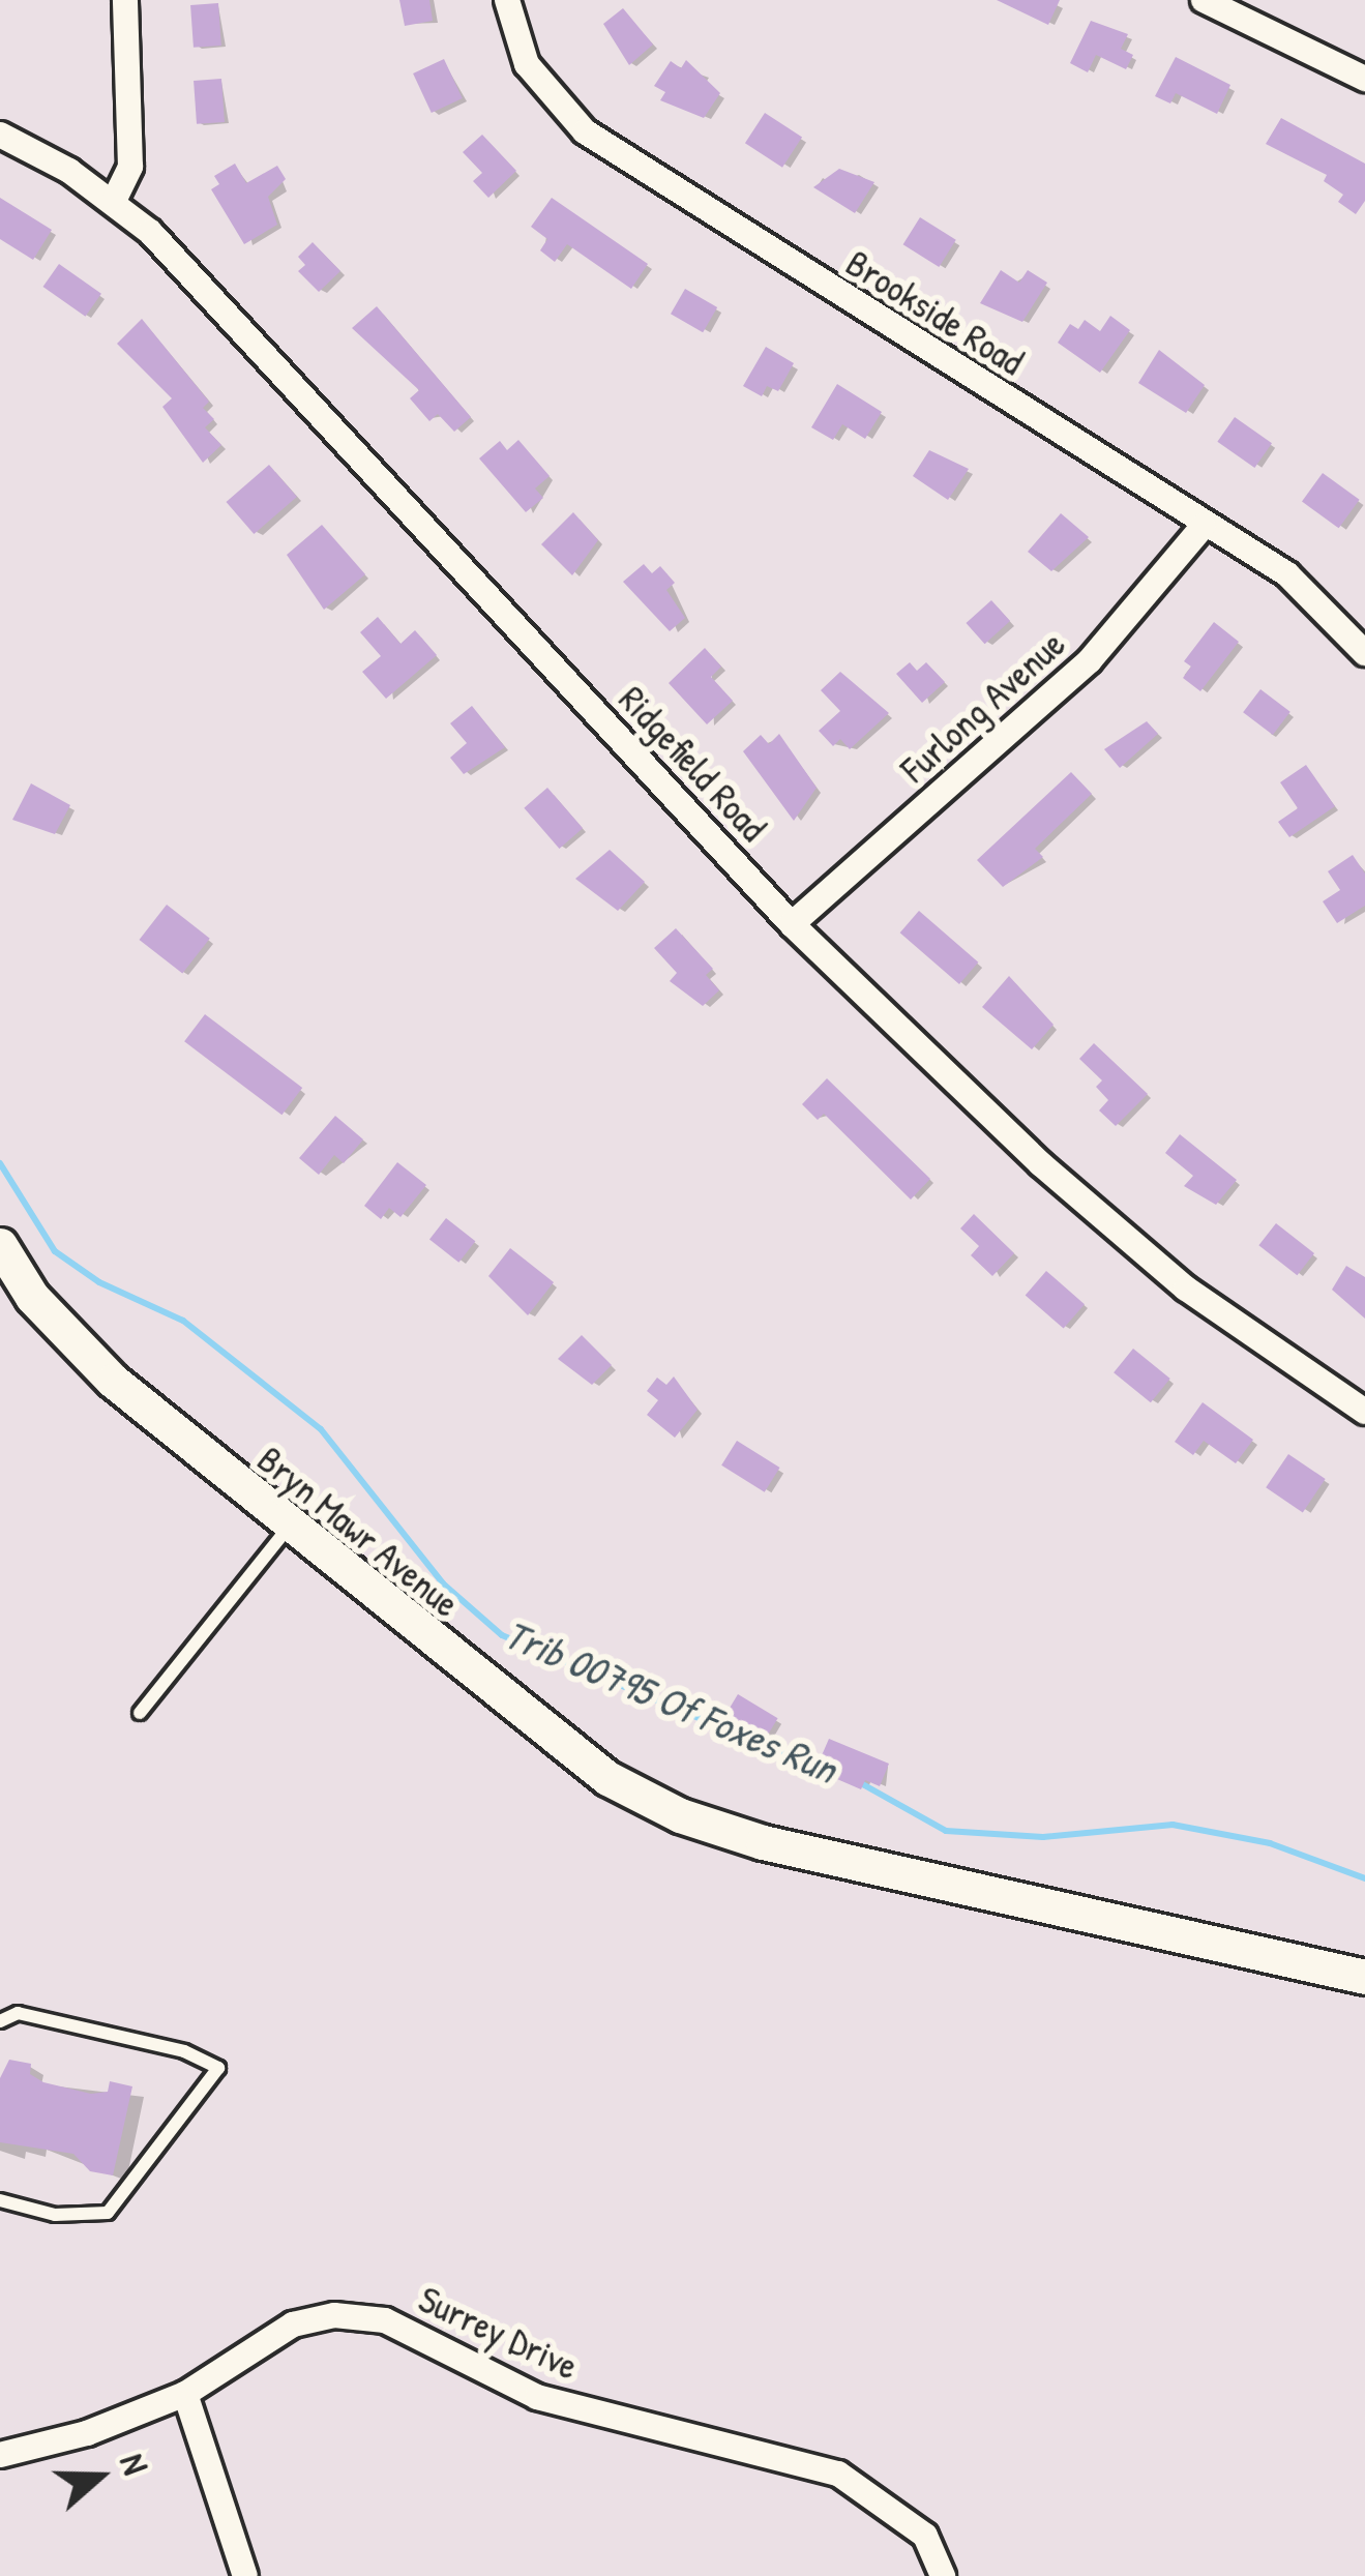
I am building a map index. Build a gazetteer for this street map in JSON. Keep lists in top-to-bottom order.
{
  "streets": {
    "main road": ["Bryn Mawr Avenue"],
    "street": [
      "Brookside Road",
      "Furlong Avenue",
      "Ridgefield Road",
      "Surrey Drive"
    ]
  },
  "crossings": [
    ["Brookside Road", "Furlong Avenue"],
    ["Furlong Avenue", "Ridgefield Road"]
  ],
  "water": ["Trib 00795 Of Foxes Run"],
  "north": "right"
}
